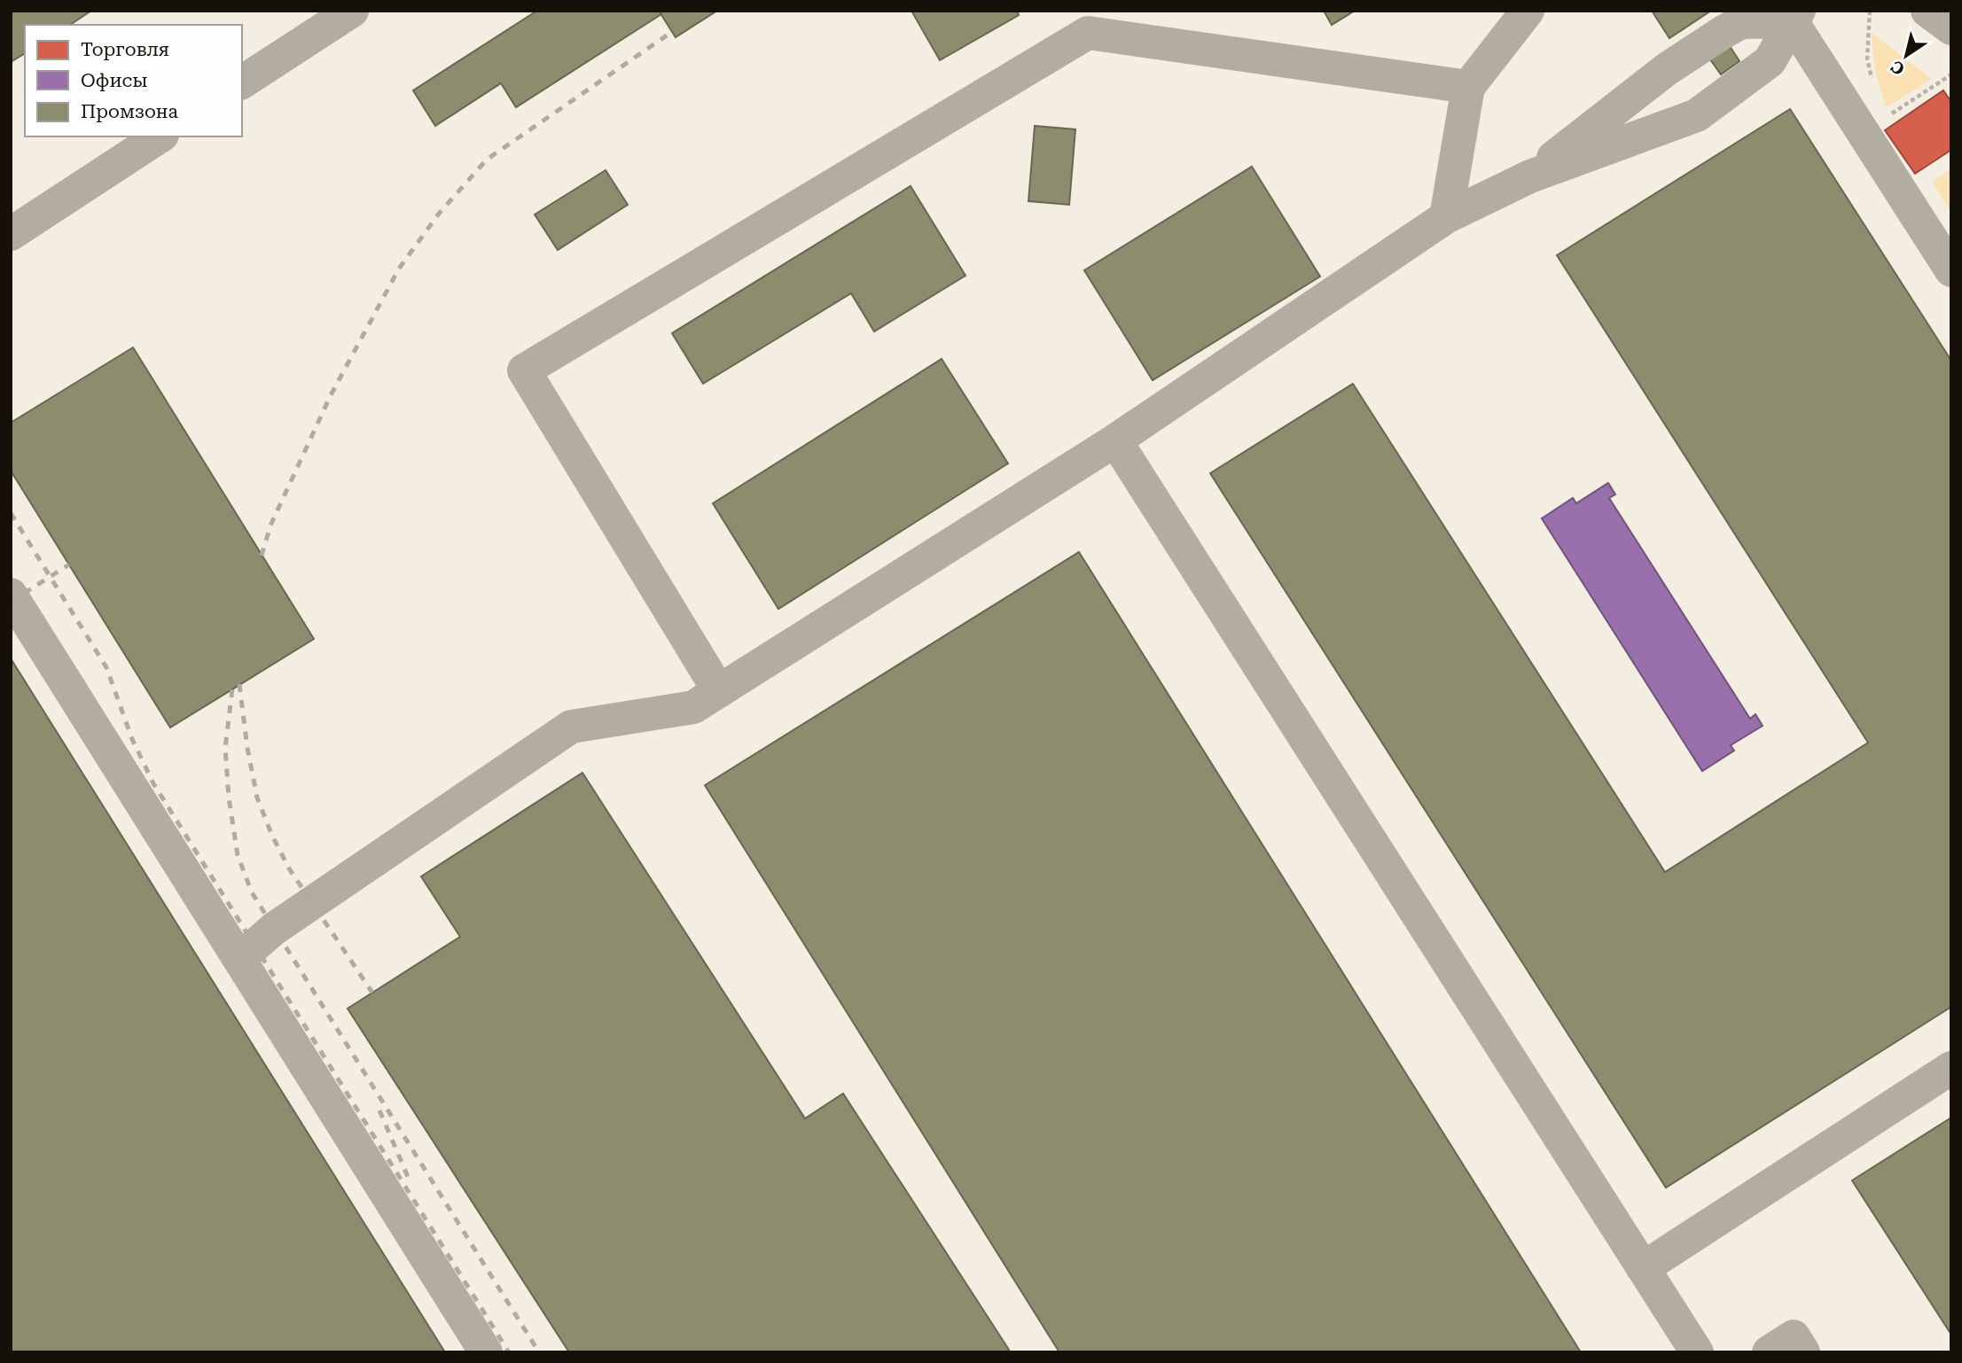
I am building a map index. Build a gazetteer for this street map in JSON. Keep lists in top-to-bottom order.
{
  "legend": ["Торговля", "Офисы", "Промзона"],
  "north": "bottom left"
}
